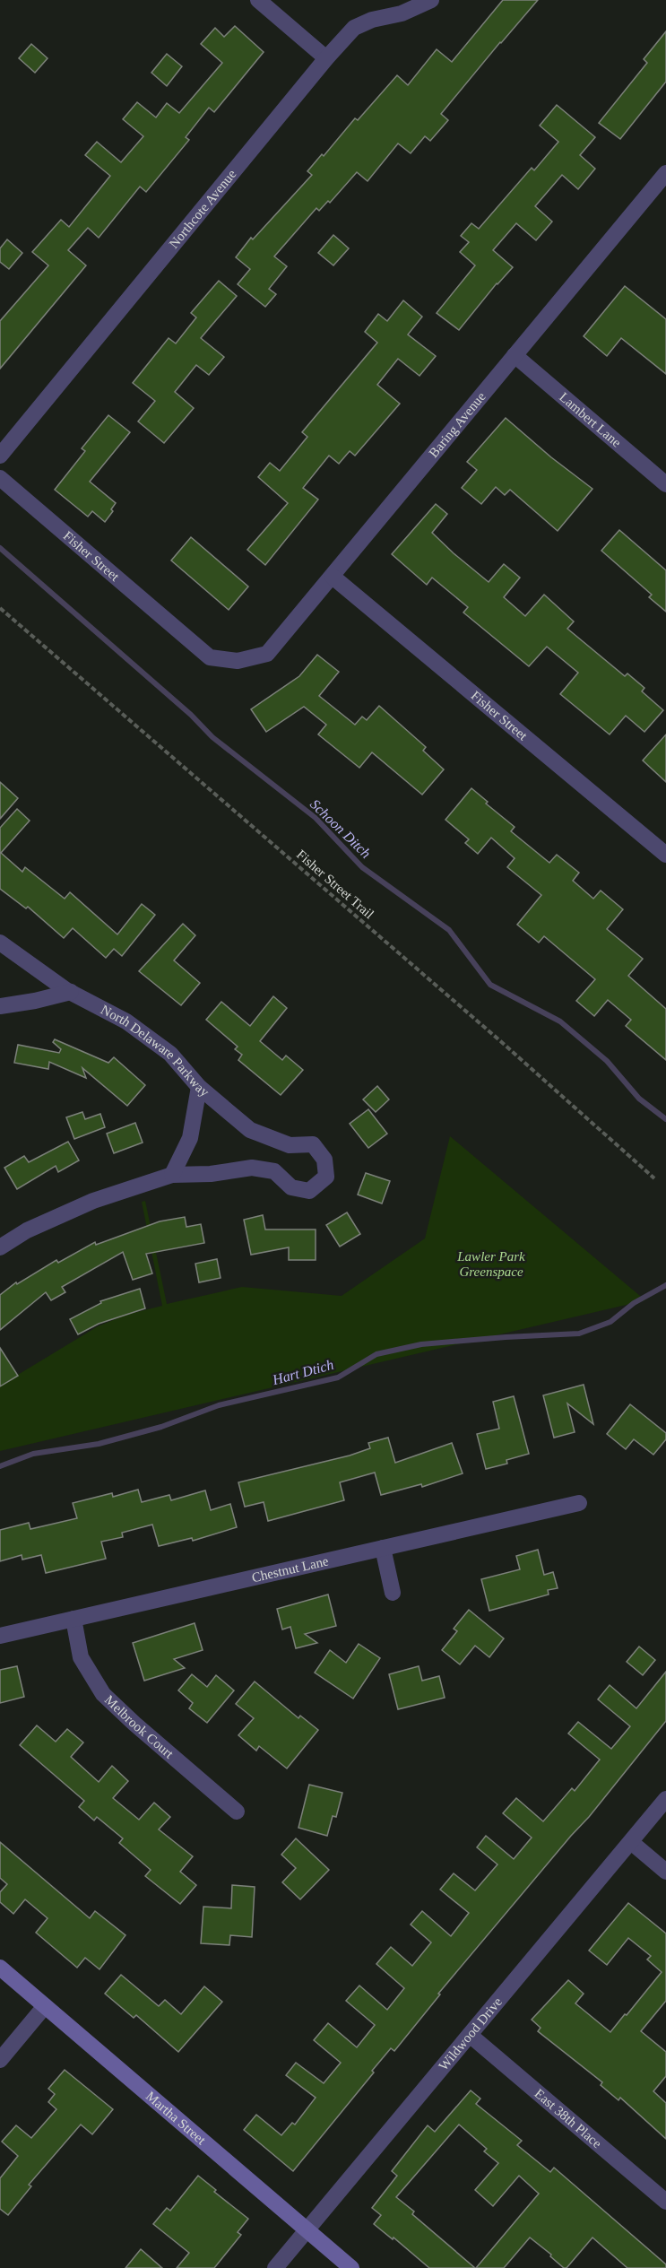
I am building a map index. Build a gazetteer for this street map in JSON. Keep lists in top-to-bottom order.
{
  "streets": {
    "street": [
      "Northcote Avenue",
      "Lambert Lane",
      "Baring Avenue",
      "Fisher Street",
      "North Delaware Parkway",
      "Chestnut Lane",
      "Melbrook Court",
      "Wildwood Drive",
      "Martha Street",
      "East 38th Place"
    ],
    "path": ["Fisher Street Trail"]
  },
  "crossings": [
    ["Lambert Lane", "Baring Avenue"],
    ["Baring Avenue", "Fisher Street"],
    ["Chestnut Lane", "Melbrook Court"],
    ["Wildwood Drive", "Martha Street"],
    ["Wildwood Drive", "East 38th Place"]
  ],
  "water": ["Schoon Ditch", "Hart Dtich"],
  "parks": ["Lawler Park Greenspace"]
}
